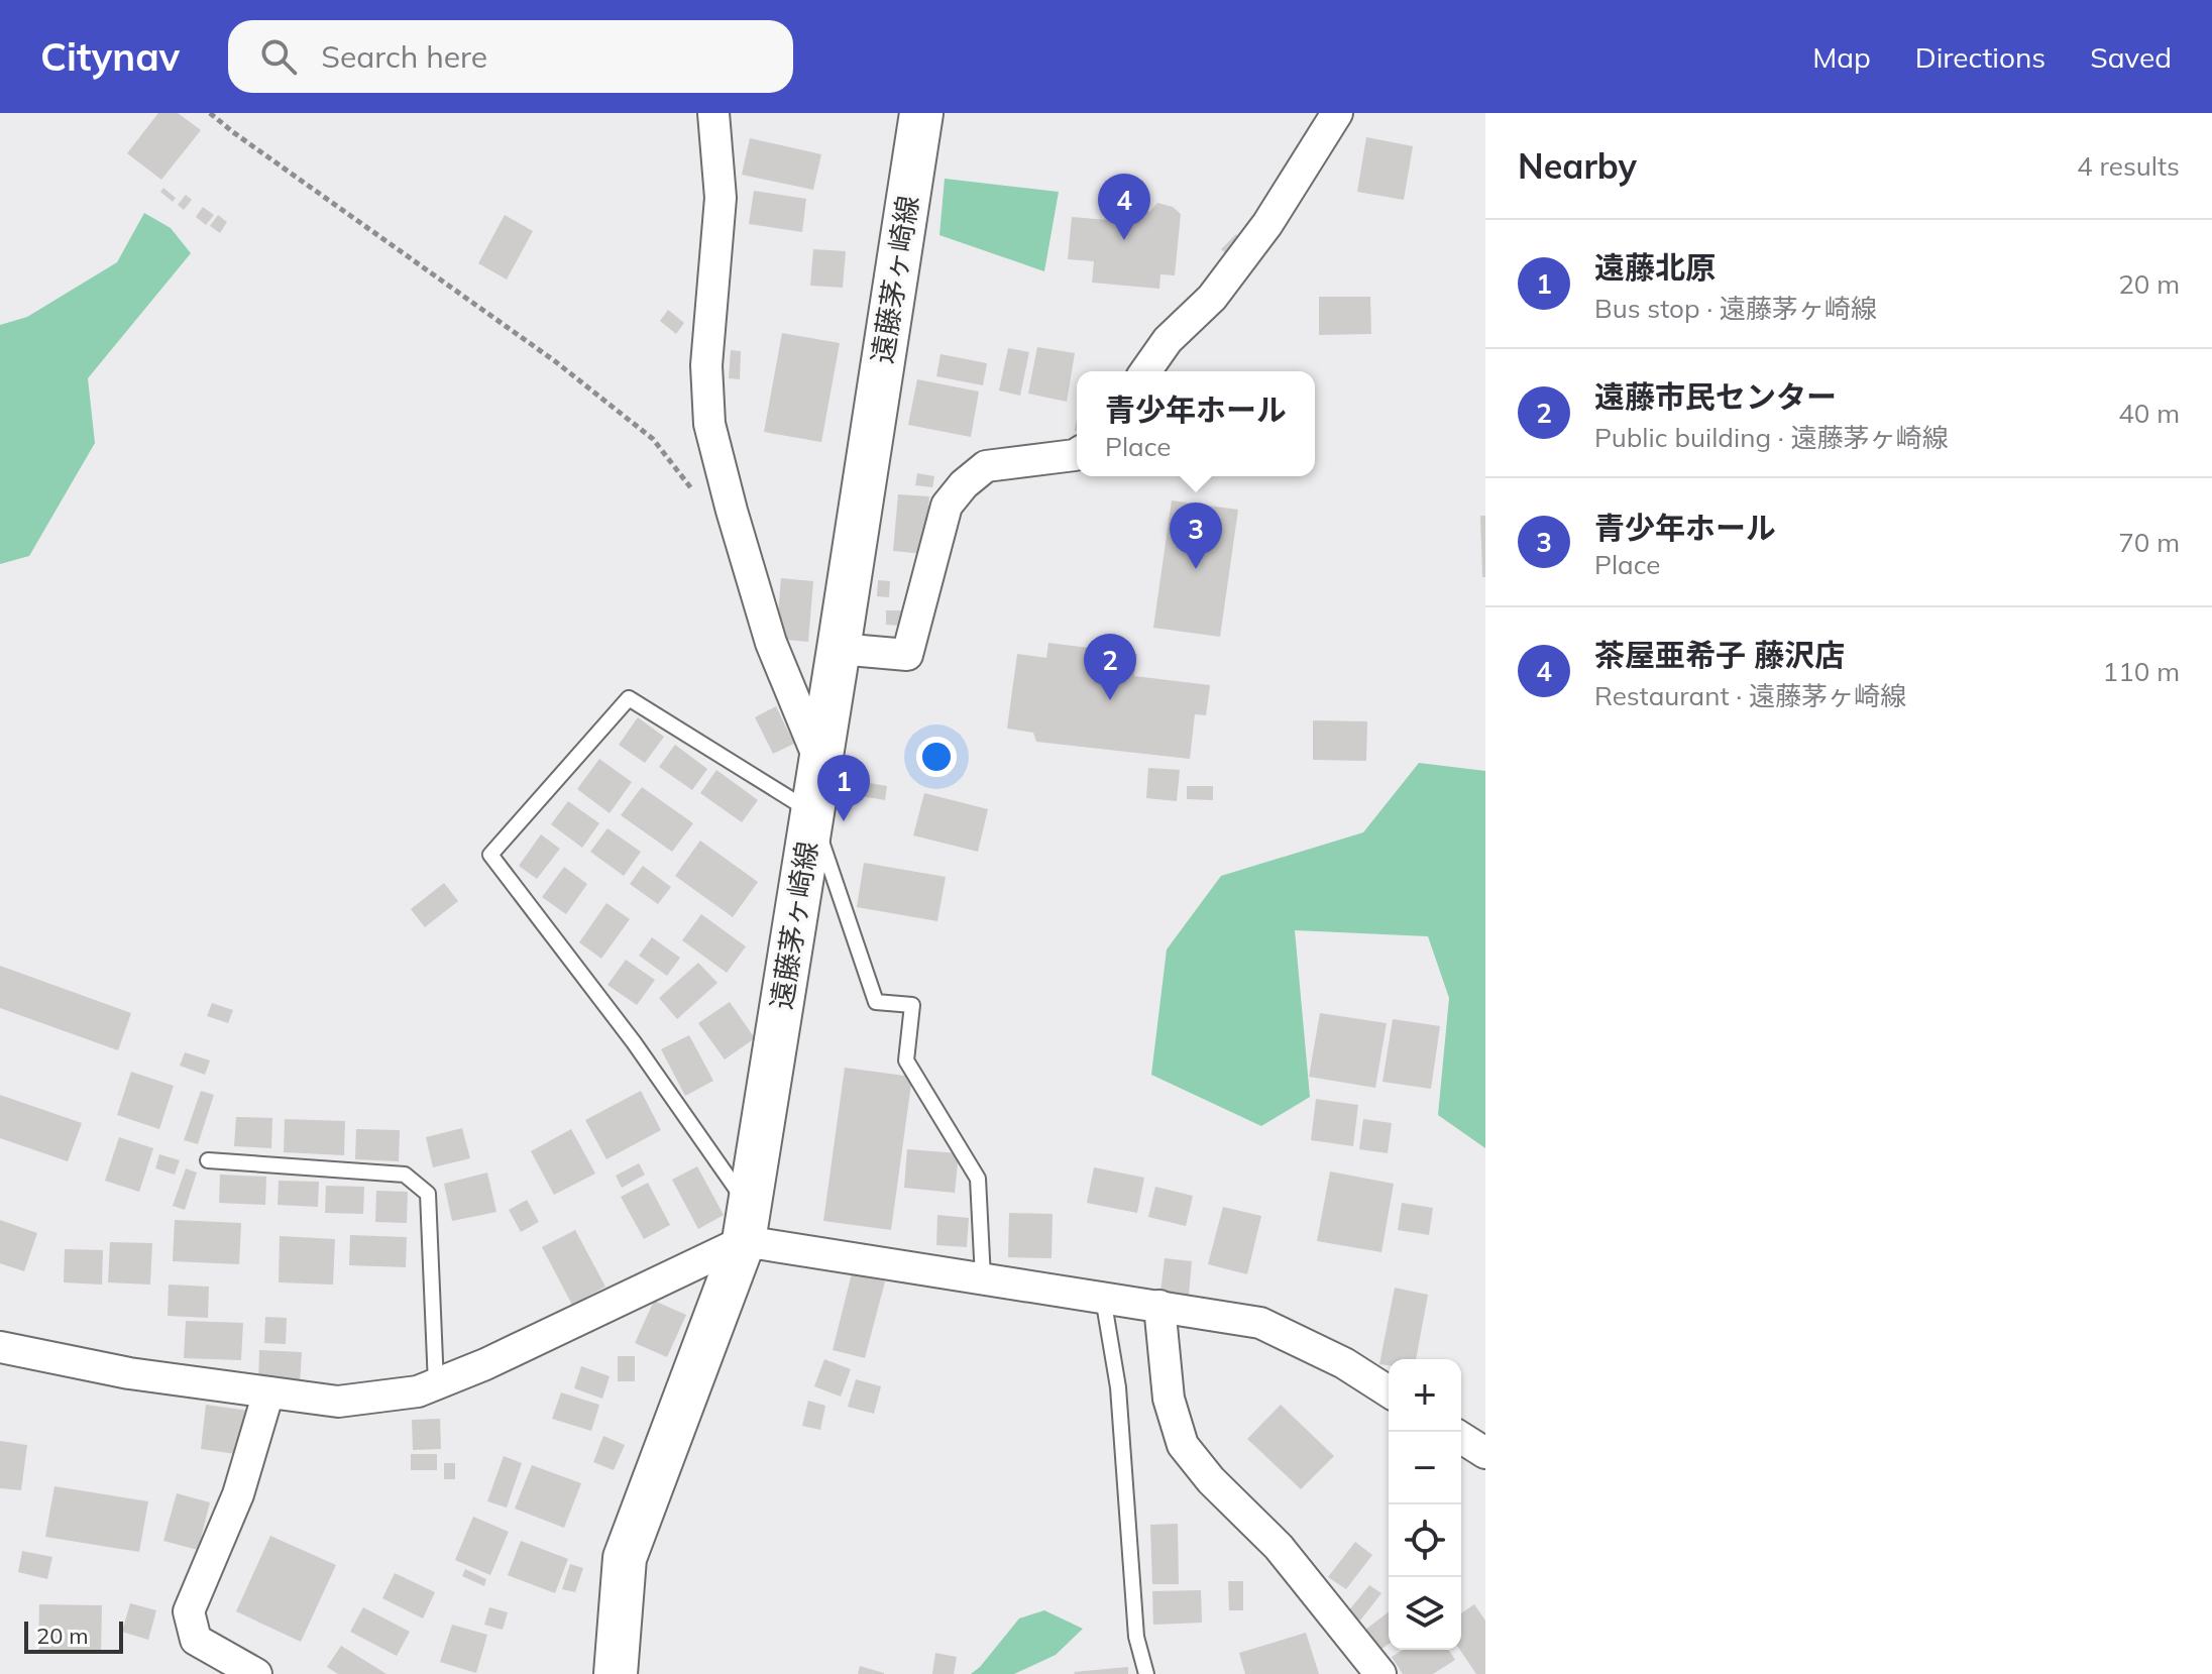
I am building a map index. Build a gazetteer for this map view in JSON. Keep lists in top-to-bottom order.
{
  "streets": {
    "main road": ["遠藤茅ヶ崎線"]
  },
  "scale_bar": "20 m",
  "page": {
    "header": "Citynav",
    "search": "Search here",
    "nav": ["Map", "Directions", "Saved"],
    "heading": ["Nearby", "4 results"],
    "pins": [
      "4",
      "3",
      "2",
      "1"
    ],
    "list": [
      {
        "mark": "1",
        "name": "遠藤北原",
        "note": "Bus stop · 遠藤茅ヶ崎線",
        "value": "20 m"
      },
      {
        "mark": "2",
        "name": "遠藤市民センター",
        "note": "Public building · 遠藤茅ヶ崎線",
        "value": "40 m"
      },
      {
        "mark": "3",
        "name": "青少年ホール",
        "note": "Place",
        "value": "70 m"
      },
      {
        "mark": "4",
        "name": "茶屋亜希子 藤沢店",
        "note": "Restaurant · 遠藤茅ヶ崎線",
        "value": "110 m"
      }
    ],
    "popup": ["青少年ホール", "Place"],
    "map_buttons": ["+", "−"],
    "scale": "20 m"
  }
}
